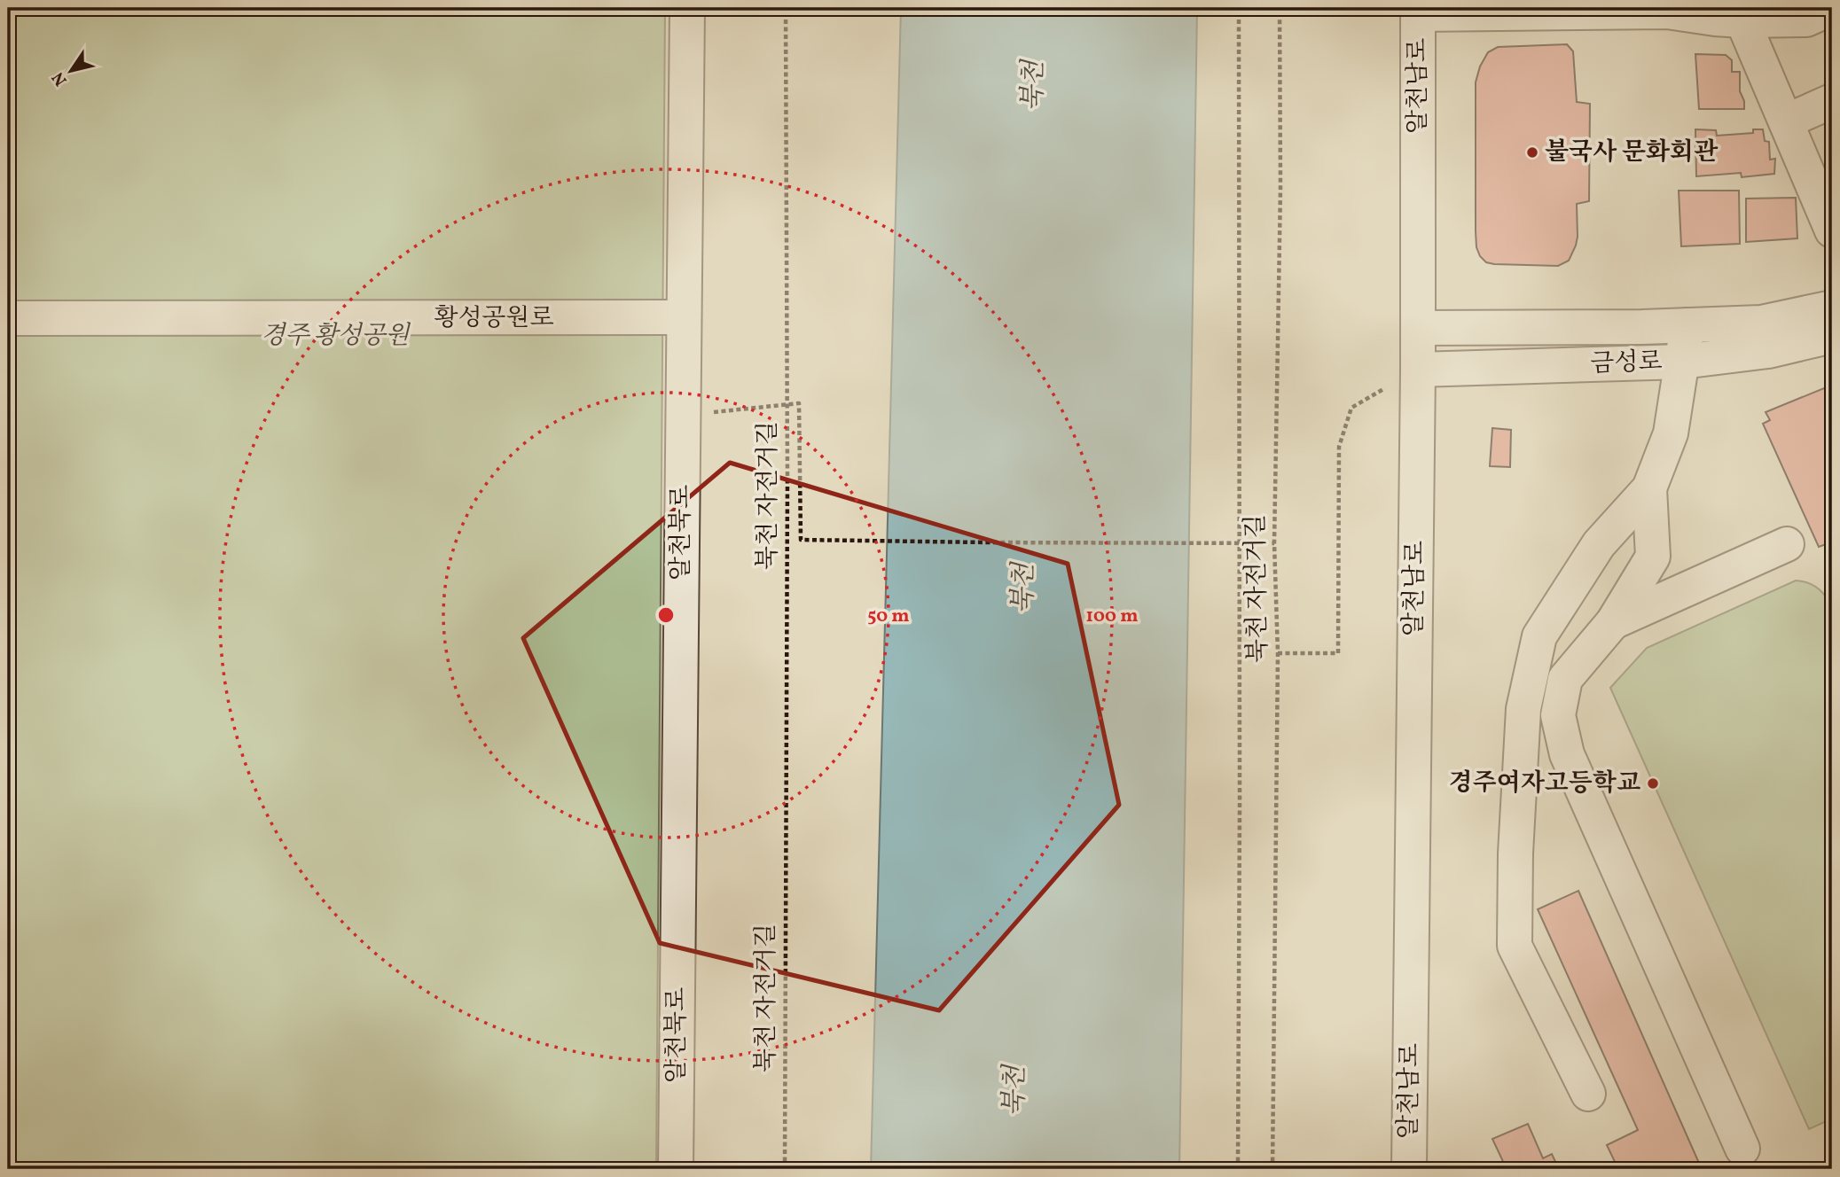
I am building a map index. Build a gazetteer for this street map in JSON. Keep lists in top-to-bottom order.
{
  "streets": {
    "street": [
      "알천남로",
      "황성공원로",
      "금성로",
      "알천북로"
    ],
    "path": ["북천 자전거길"]
  },
  "crossings": [
    ["알천남로", "금성로"],
    ["황성공원로", "알천북로"]
  ],
  "water": ["북천"],
  "parks": ["경주 황성공원"],
  "places": ["불국사 문화회관", "경주여자고등학교"],
  "north": "bottom left",
  "rings": ["50 m", "100 m"]
}
